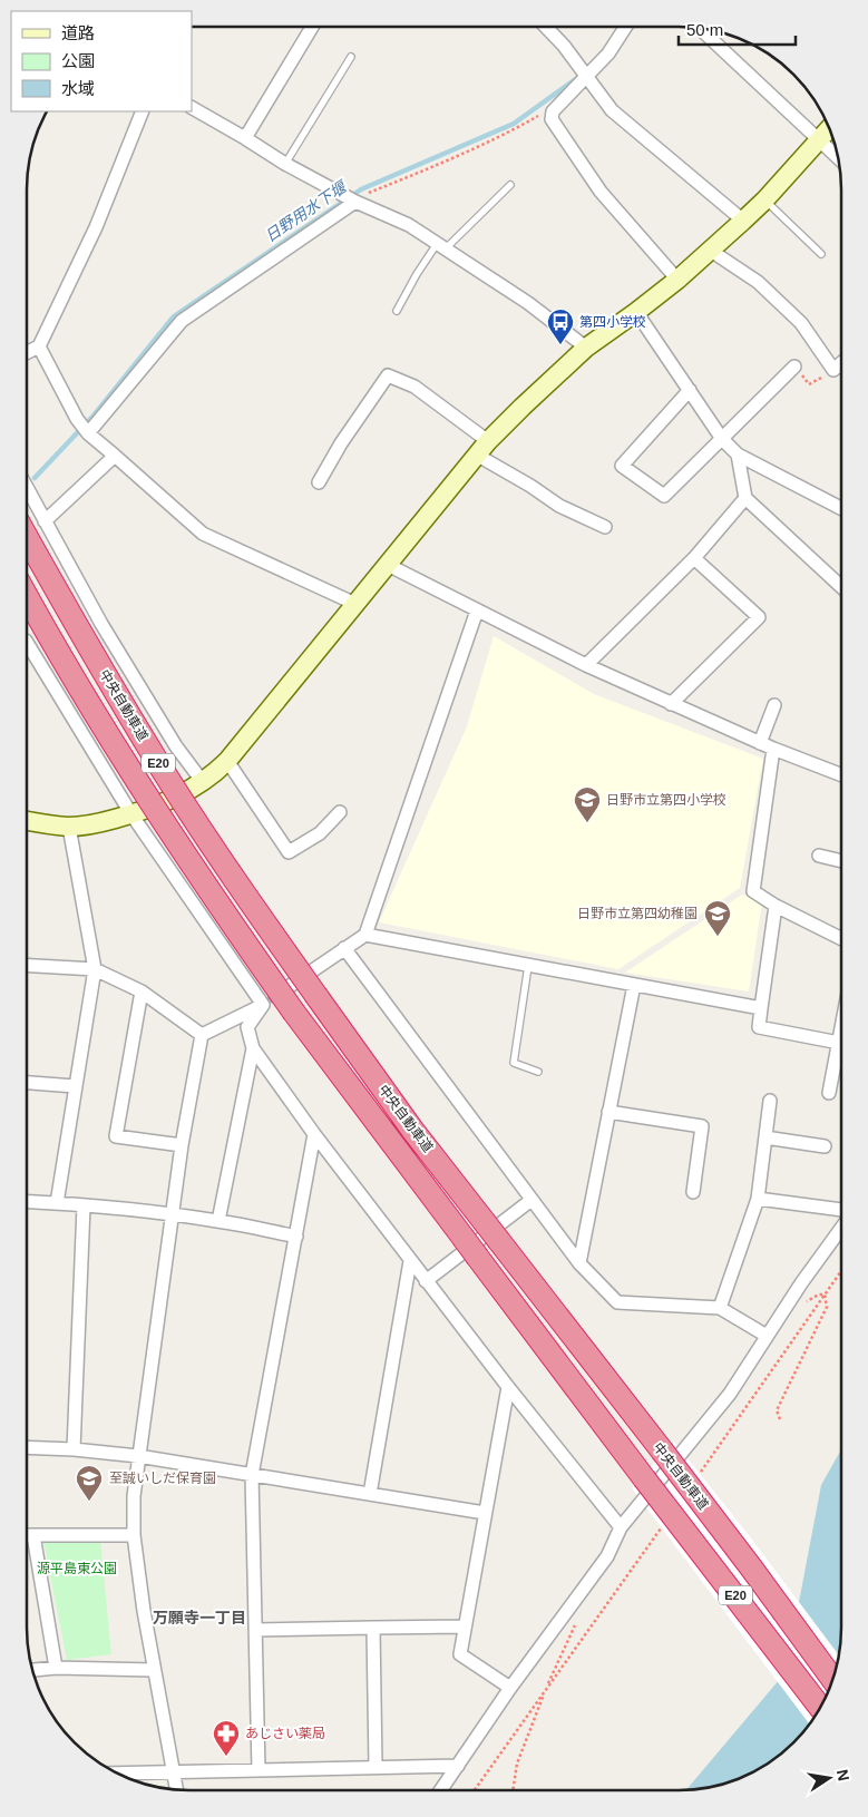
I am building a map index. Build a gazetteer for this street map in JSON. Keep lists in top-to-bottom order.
{
  "streets": {
    "highway": ["中央自動車道", "E20"]
  },
  "districts": ["万願寺一丁目"],
  "water": ["日野用水下堰"],
  "parks": ["源平島東公園"],
  "places": {
    "bus stop": ["第四小学校"],
    "school or university": ["日野市立第四小学校", "日野市立第四幼稚園", "至誠いしだ保育園"],
    "pharmacy": ["あじさい薬局"]
  },
  "legend": ["道路", "公園", "水域"],
  "scale_bar": "50 m",
  "north": "right"
}
